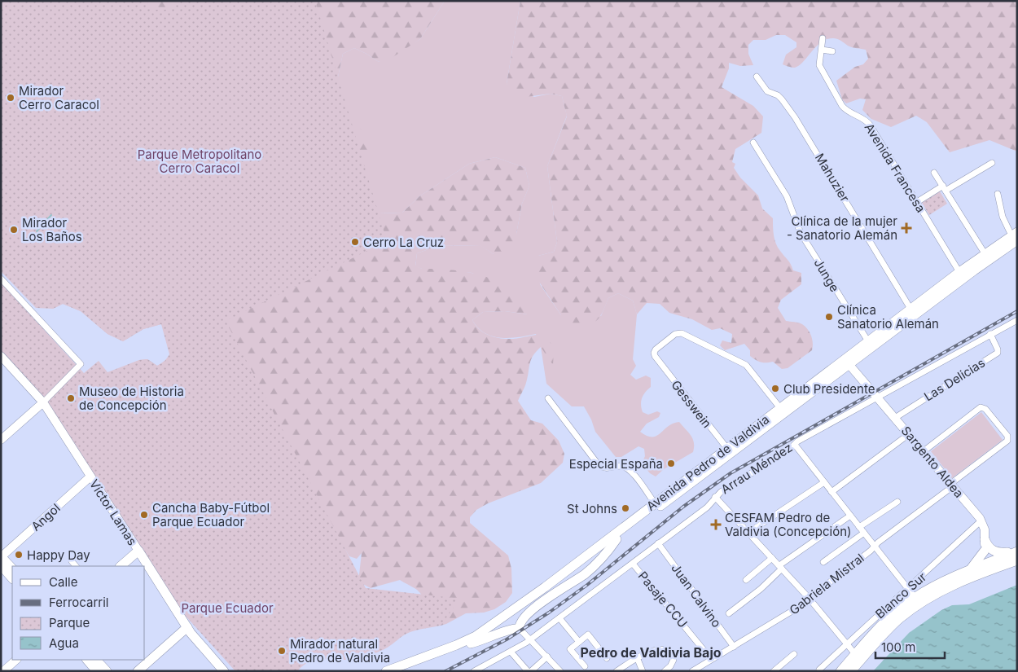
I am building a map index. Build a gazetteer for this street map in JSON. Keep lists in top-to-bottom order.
{
  "streets": {
    "main road": ["Avenida Pedro de Valdivia", "Víctor Lamas"],
    "street": [
      "Avenida Francesa",
      "Mahuzier",
      "Junge",
      "Las Delicias",
      "Gesswein",
      "Sargento Aldea",
      "Arrau Méndez",
      "Angol",
      "Gabriela Mistral",
      "Juan Calvino",
      "Blanco Sur",
      "Pasaje CCU"
    ]
  },
  "crossings": [
    ["Avenida Francesa", "Avenida Pedro de Valdivia"],
    ["Mahuzier", "Avenida Pedro de Valdivia"],
    ["Junge", "Avenida Pedro de Valdivia"],
    ["Las Delicias", "Sargento Aldea"],
    ["Las Delicias", "Arrau Méndez"],
    ["Gesswein", "Avenida Pedro de Valdivia"],
    ["Sargento Aldea", "Avenida Pedro de Valdivia"],
    ["Sargento Aldea", "Arrau Méndez"],
    ["Sargento Aldea", "Gabriela Mistral"],
    ["Sargento Aldea", "Blanco Sur"],
    ["Arrau Méndez", "Juan Calvino"],
    ["Arrau Méndez", "Pasaje CCU"],
    ["Víctor Lamas", "Angol"],
    ["Gabriela Mistral", "Juan Calvino"]
  ],
  "districts": ["Pedro de Valdivia Bajo"],
  "parks": ["Parque Metropolitano Cerro Caracol", "Parque Ecuador"],
  "places": {
    "other": [
      "Mirador Cerro Caracol",
      "Mirador Los Baños",
      "Cerro La Cruz",
      "Clínica Sanatorio Alemán",
      "Club Presidente",
      "Museo de Historia de Concepción",
      "Especial España",
      "St Johns",
      "Cancha Baby-Fútbol Parque Ecuador",
      "Happy Day",
      "Mirador natural Pedro de Valdivia"
    ],
    "health": ["Clínica de la mujer - Sanatorio Alemán", "CESFAM Pedro de Valdivia (Concepción)"]
  },
  "legend": [
    "Calle",
    "Ferrocarril",
    "Parque",
    "Agua"
  ],
  "scale_bar": "100 m"
}
